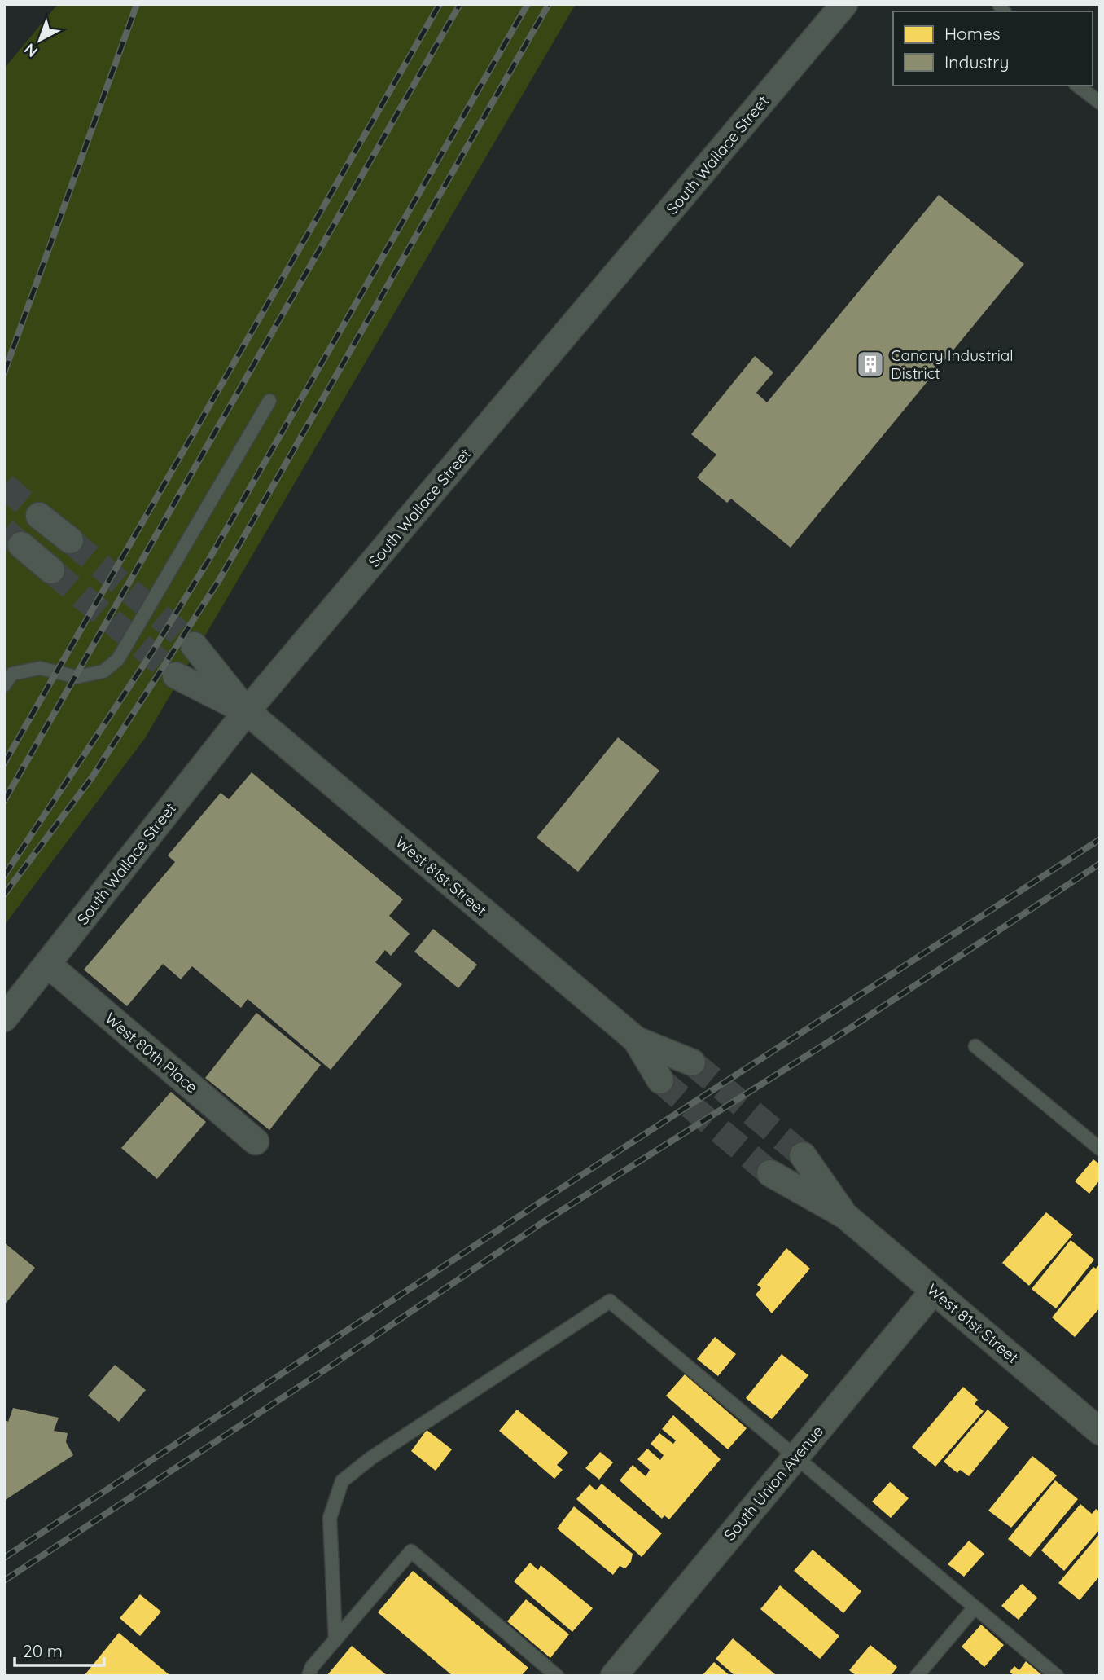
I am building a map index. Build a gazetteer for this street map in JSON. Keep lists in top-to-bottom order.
{
  "streets": {
    "street": [
      "South Wallace Street",
      "West 81st Street",
      "West 80th Place",
      "South Union Avenue"
    ]
  },
  "crossings": [
    ["South Wallace Street", "West 81st Street"],
    ["South Wallace Street", "West 80th Place"],
    ["West 81st Street", "South Union Avenue"]
  ],
  "places": {
    "building": ["Canary Industrial District"]
  },
  "legend": ["Homes", "Industry"],
  "scale_bar": "20 m",
  "north": "bottom left"
}
